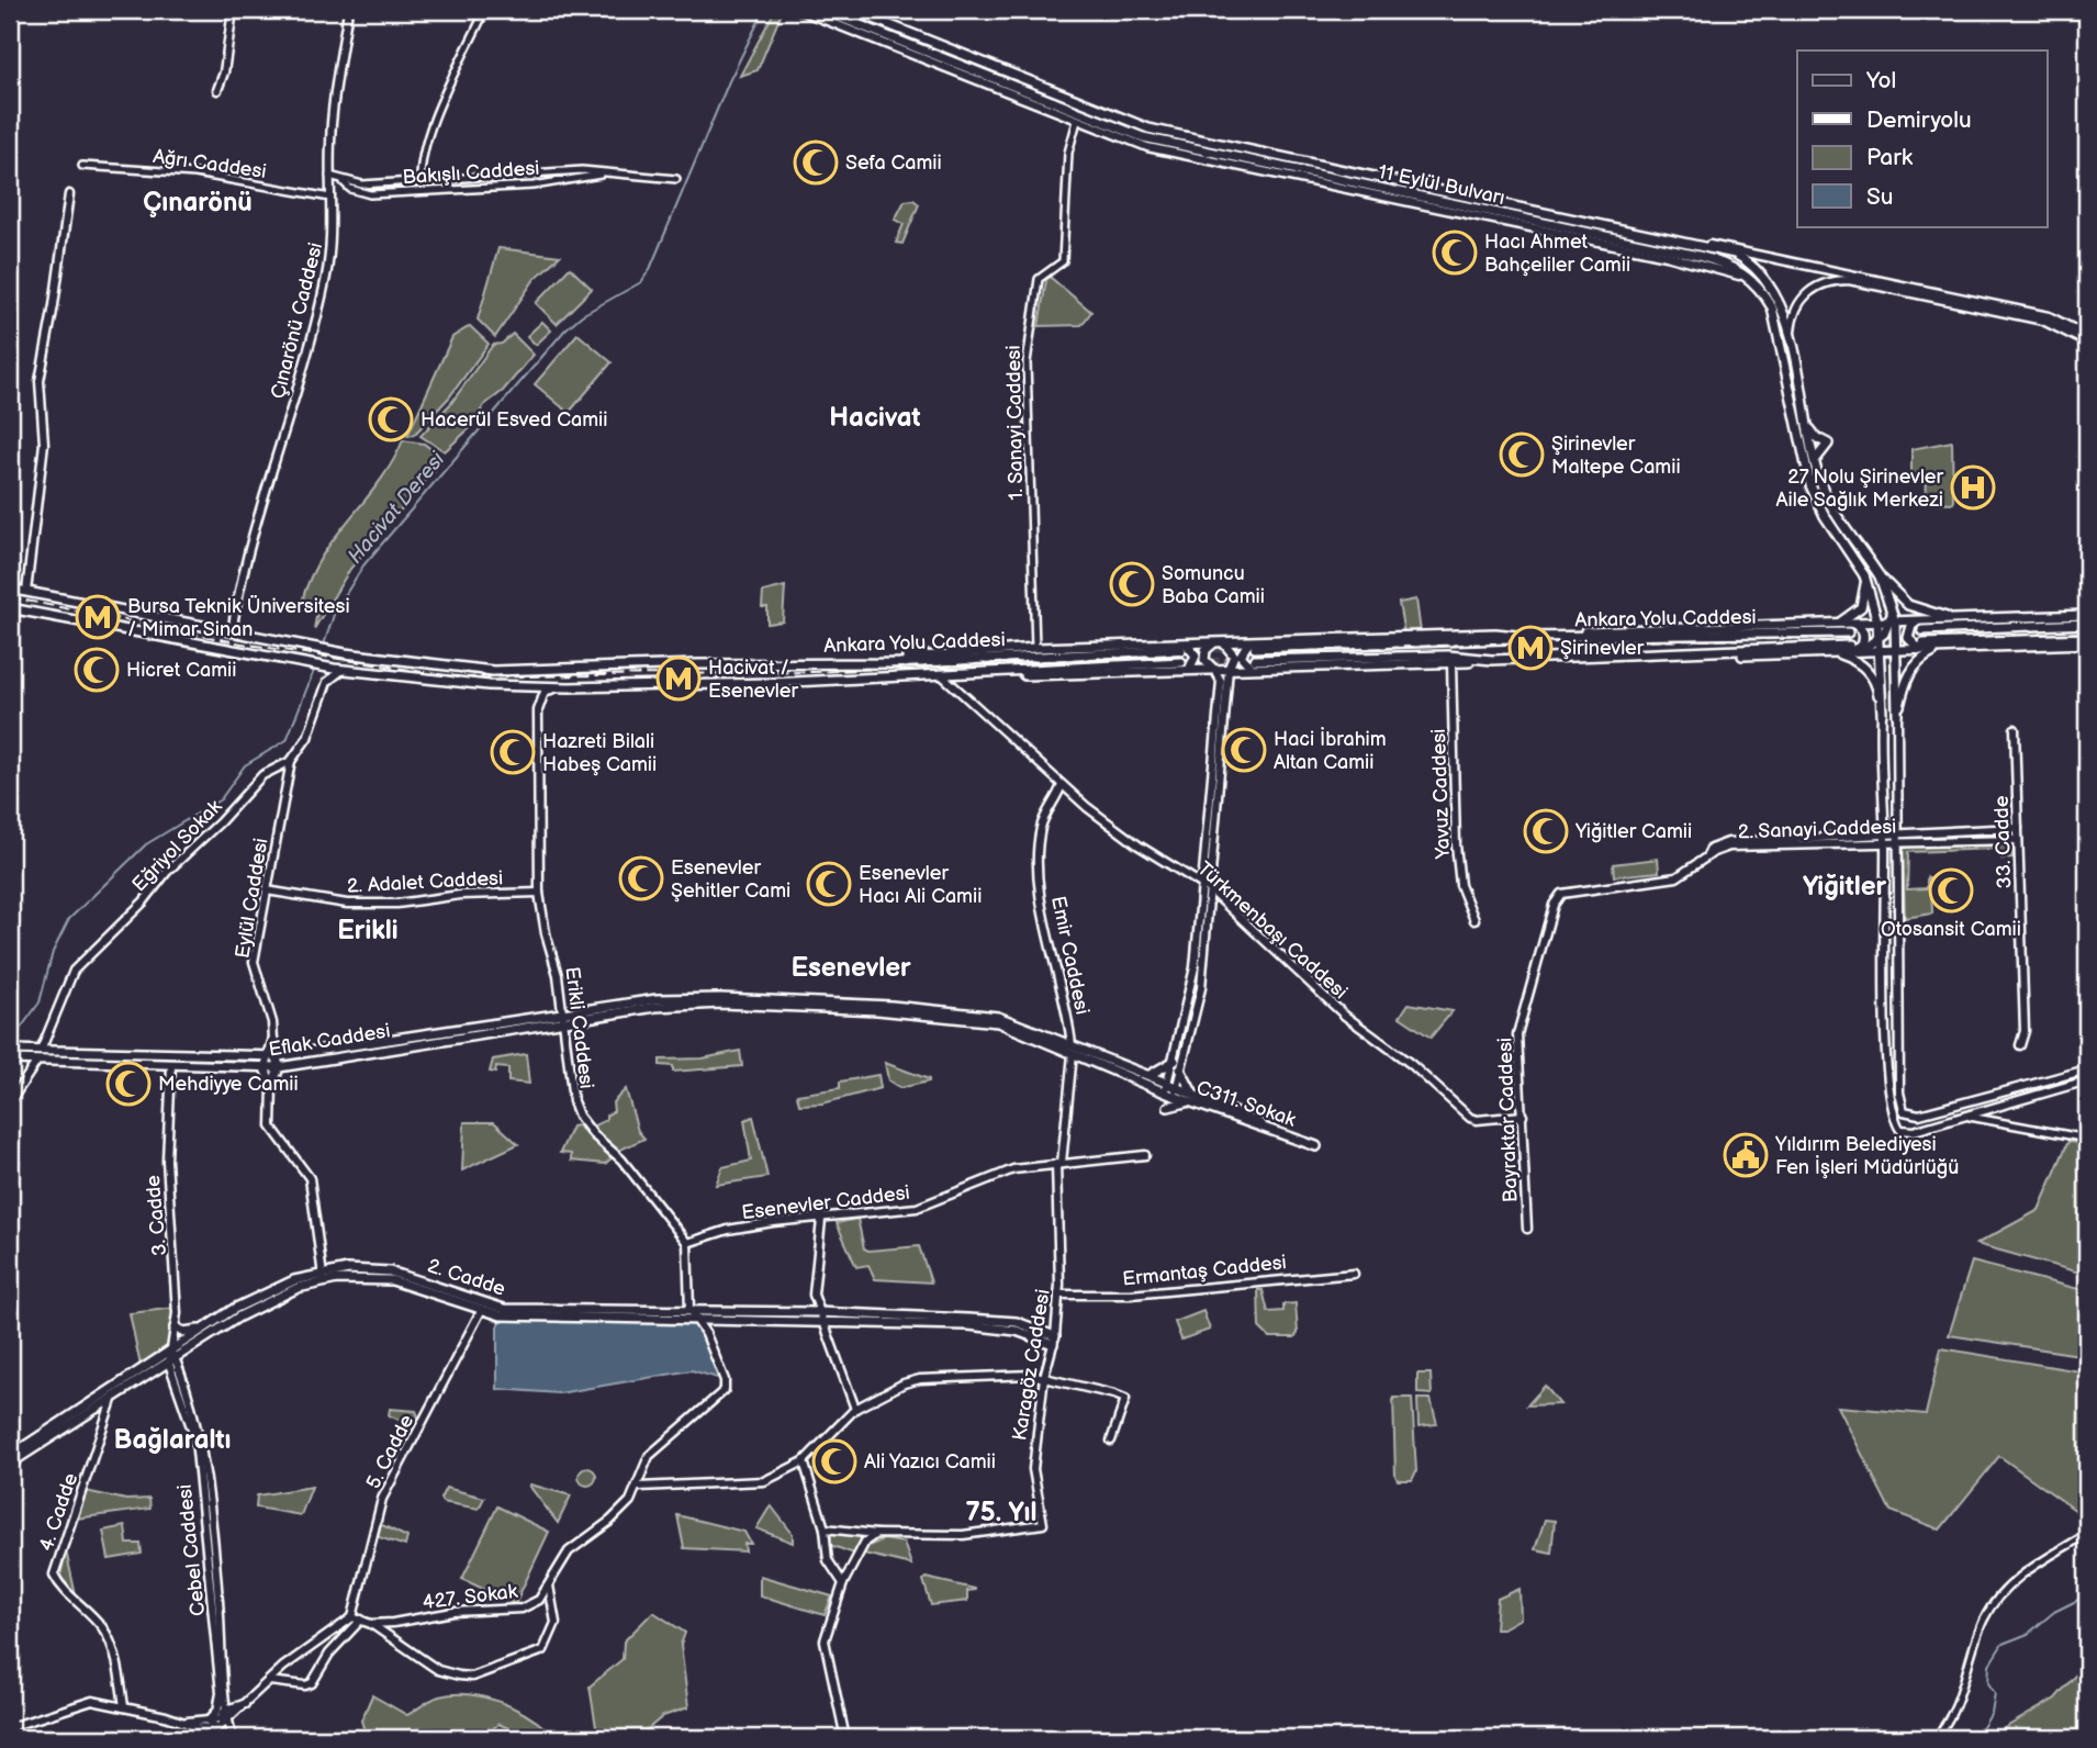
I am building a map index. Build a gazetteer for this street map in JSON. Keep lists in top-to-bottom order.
{
  "streets": {
    "main road": [
      "11 Eylül Bulvarı",
      "Çınarönü Caddesi",
      "Ankara Yolu Caddesi",
      "Yavuz Caddesi",
      "2. Sanayi Caddesi",
      "33. Cadde",
      "Eğriyol Sokak",
      "2. Adalet Caddesi",
      "Eylül Caddesi",
      "Türkmenbaşı Caddesi",
      "Emir Caddesi",
      "Erikli Caddesi",
      "Eflak Caddesi",
      "C311. Sokak",
      "Bayraktar Caddesi",
      "Esenevler Caddesi",
      "3. Cadde",
      "Ermantaş Caddesi",
      "2. Cadde",
      "Karagöz Caddesi",
      "5. Cadde",
      "4. Cadde",
      "Cebel Caddesi",
      "427. Sokak"
    ],
    "street": ["Ağrı Caddesi", "Bakışlı Caddesi", "1. Sanayi Caddesi"]
  },
  "crossings": [
    ["Ağrı Caddesi", "Çınarönü Caddesi"],
    ["Bakışlı Caddesi", "Çınarönü Caddesi"],
    ["Çınarönü Caddesi", "Ankara Yolu Caddesi"],
    ["Ankara Yolu Caddesi", "Eğriyol Sokak"],
    ["Ankara Yolu Caddesi", "Türkmenbaşı Caddesi"],
    ["2. Sanayi Caddesi", "33. Cadde"],
    ["2. Sanayi Caddesi", "Bayraktar Caddesi"],
    ["Eğriyol Sokak", "Eylül Caddesi"],
    ["Eğriyol Sokak", "Eflak Caddesi"],
    ["2. Adalet Caddesi", "Eylül Caddesi"],
    ["2. Adalet Caddesi", "Erikli Caddesi"],
    ["Türkmenbaşı Caddesi", "Emir Caddesi"],
    ["Türkmenbaşı Caddesi", "Bayraktar Caddesi"],
    ["Emir Caddesi", "Esenevler Caddesi"],
    ["Emir Caddesi", "Karagöz Caddesi"],
    ["Erikli Caddesi", "Eflak Caddesi"],
    ["Erikli Caddesi", "Esenevler Caddesi"],
    ["Eflak Caddesi", "3. Cadde"],
    ["Esenevler Caddesi", "Karagöz Caddesi"],
    ["3. Cadde", "2. Cadde"],
    ["3. Cadde", "Cebel Caddesi"],
    ["Ermantaş Caddesi", "Karagöz Caddesi"],
    ["2. Cadde", "Karagöz Caddesi"],
    ["2. Cadde", "5. Cadde"],
    ["2. Cadde", "4. Cadde"],
    ["2. Cadde", "Cebel Caddesi"],
    ["2. Cadde", "427. Sokak"]
  ],
  "districts": [
    "Çınarönü",
    "Hacivat",
    "Yiğitler",
    "Erikli",
    "Esenevler",
    "Bağlaraltı",
    "75. Yıl"
  ],
  "water": ["Hacivat Deresi"],
  "places": {
    "mosque": [
      "Sefa Camii",
      "Hacı Ahmet Bahçeliler Camii",
      "Hacerül Esved Camii",
      "Şirinevler Maltepe Camii",
      "Somuncu Baba Camii",
      "Hicret Camii",
      "Haci İbrahim Altan Camii",
      "Hazreti Bilali Habeş Camii",
      "Yiğitler Camii",
      "Esenevler Şehitler Cami",
      "Esenevler Hacı Ali Camii",
      "Otosansit Camii",
      "Mehdiyye Camii",
      "Ali Yazıcı Camii"
    ],
    "hospital": ["27 Nolu Şirinevler Aile Sağlık Merkezi"],
    "metro station": ["Bursa Teknik Üniversitesi / Mimar Sinan", "Şirinevler", "Hacivat / Esenevler"],
    "public building": ["Yıldırım Belediyesi Fen İşleri Müdürlüğü"]
  },
  "legend": [
    "Yol",
    "Demiryolu",
    "Park",
    "Su"
  ]
}
